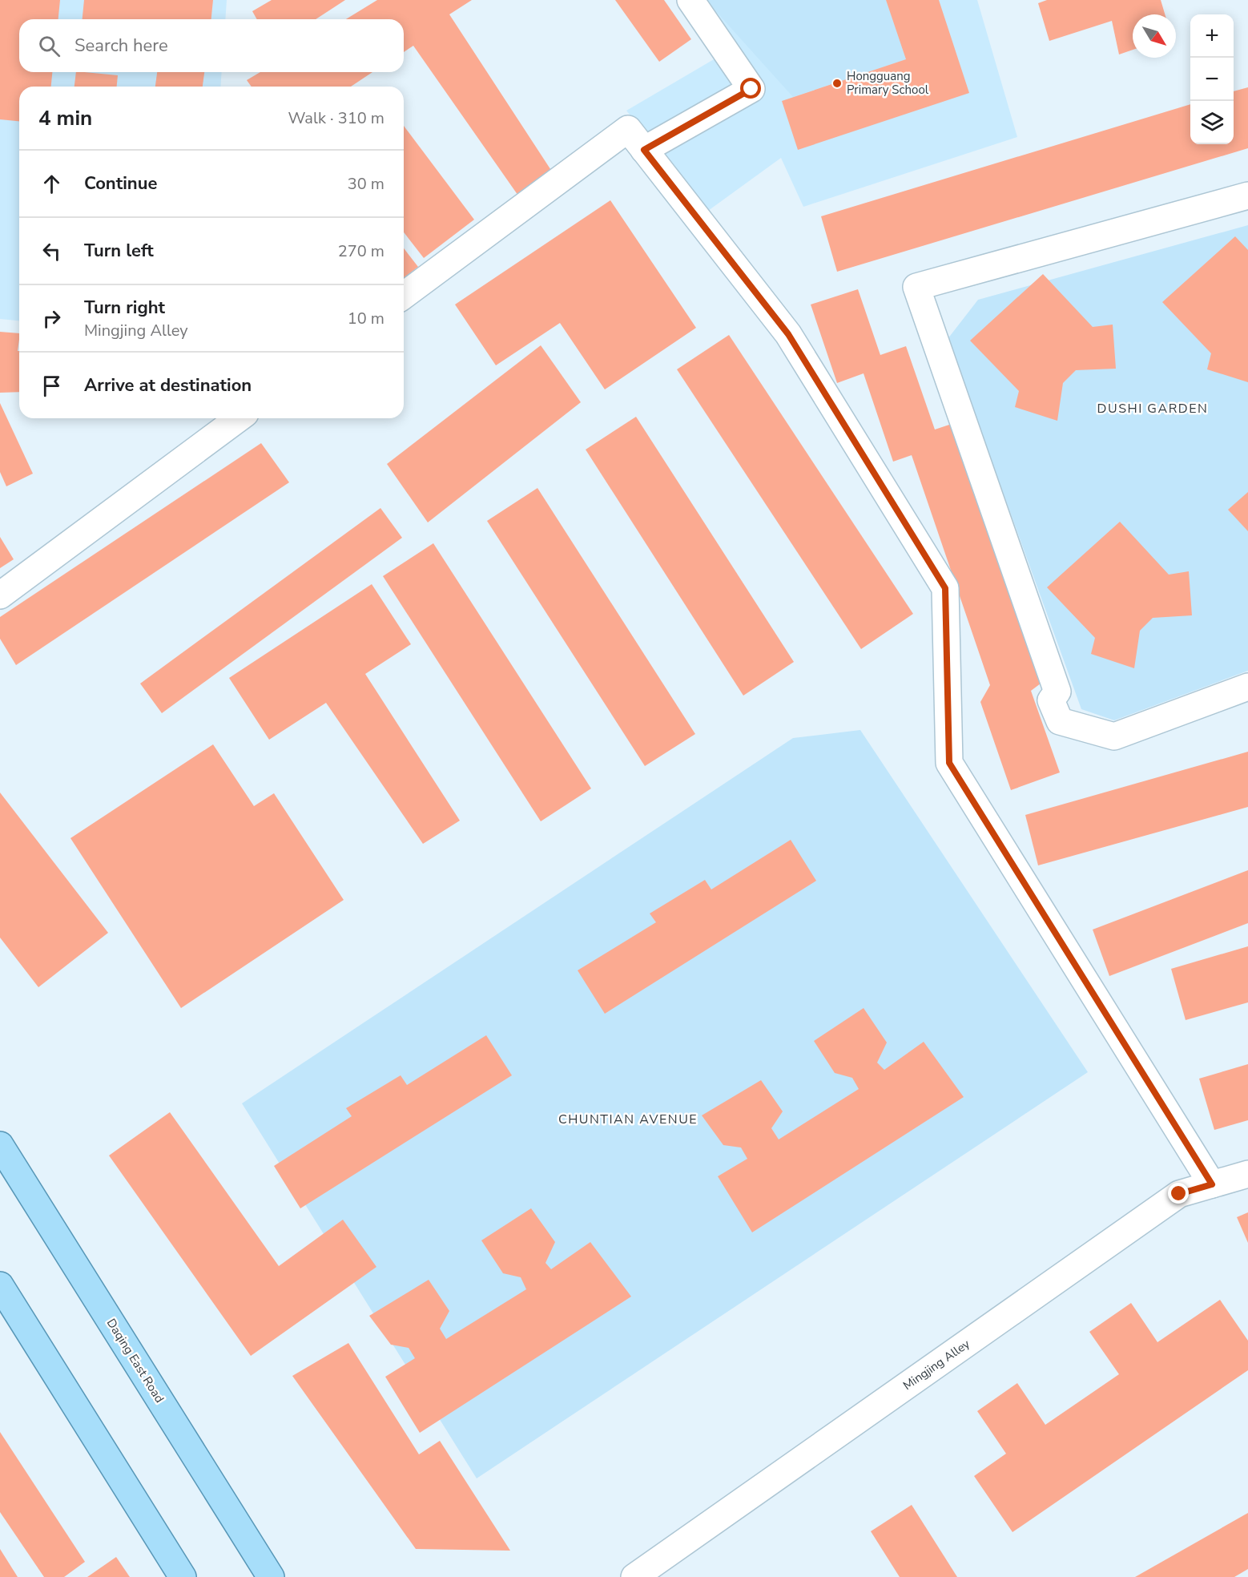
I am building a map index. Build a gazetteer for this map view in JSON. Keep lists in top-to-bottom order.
{
  "streets": {
    "main road": ["Daqing East Road"],
    "street": ["Mingjing Alley"]
  },
  "districts": ["DUSHI GARDEN", "CHUNTIAN AVENUE"],
  "places": ["Hongguang Primary School"],
  "north": "bottom right",
  "page": {
    "map_buttons": ["+", "−"],
    "search": "Search here",
    "heading": ["4 min", "Walk · 310 m"],
    "list": [
      ["Continue", "30 m"],
      ["Turn left", "270 m"],
      ["Turn right", "Mingjing Alley", "10 m"],
      "Arrive at destination"
    ]
  }
}
